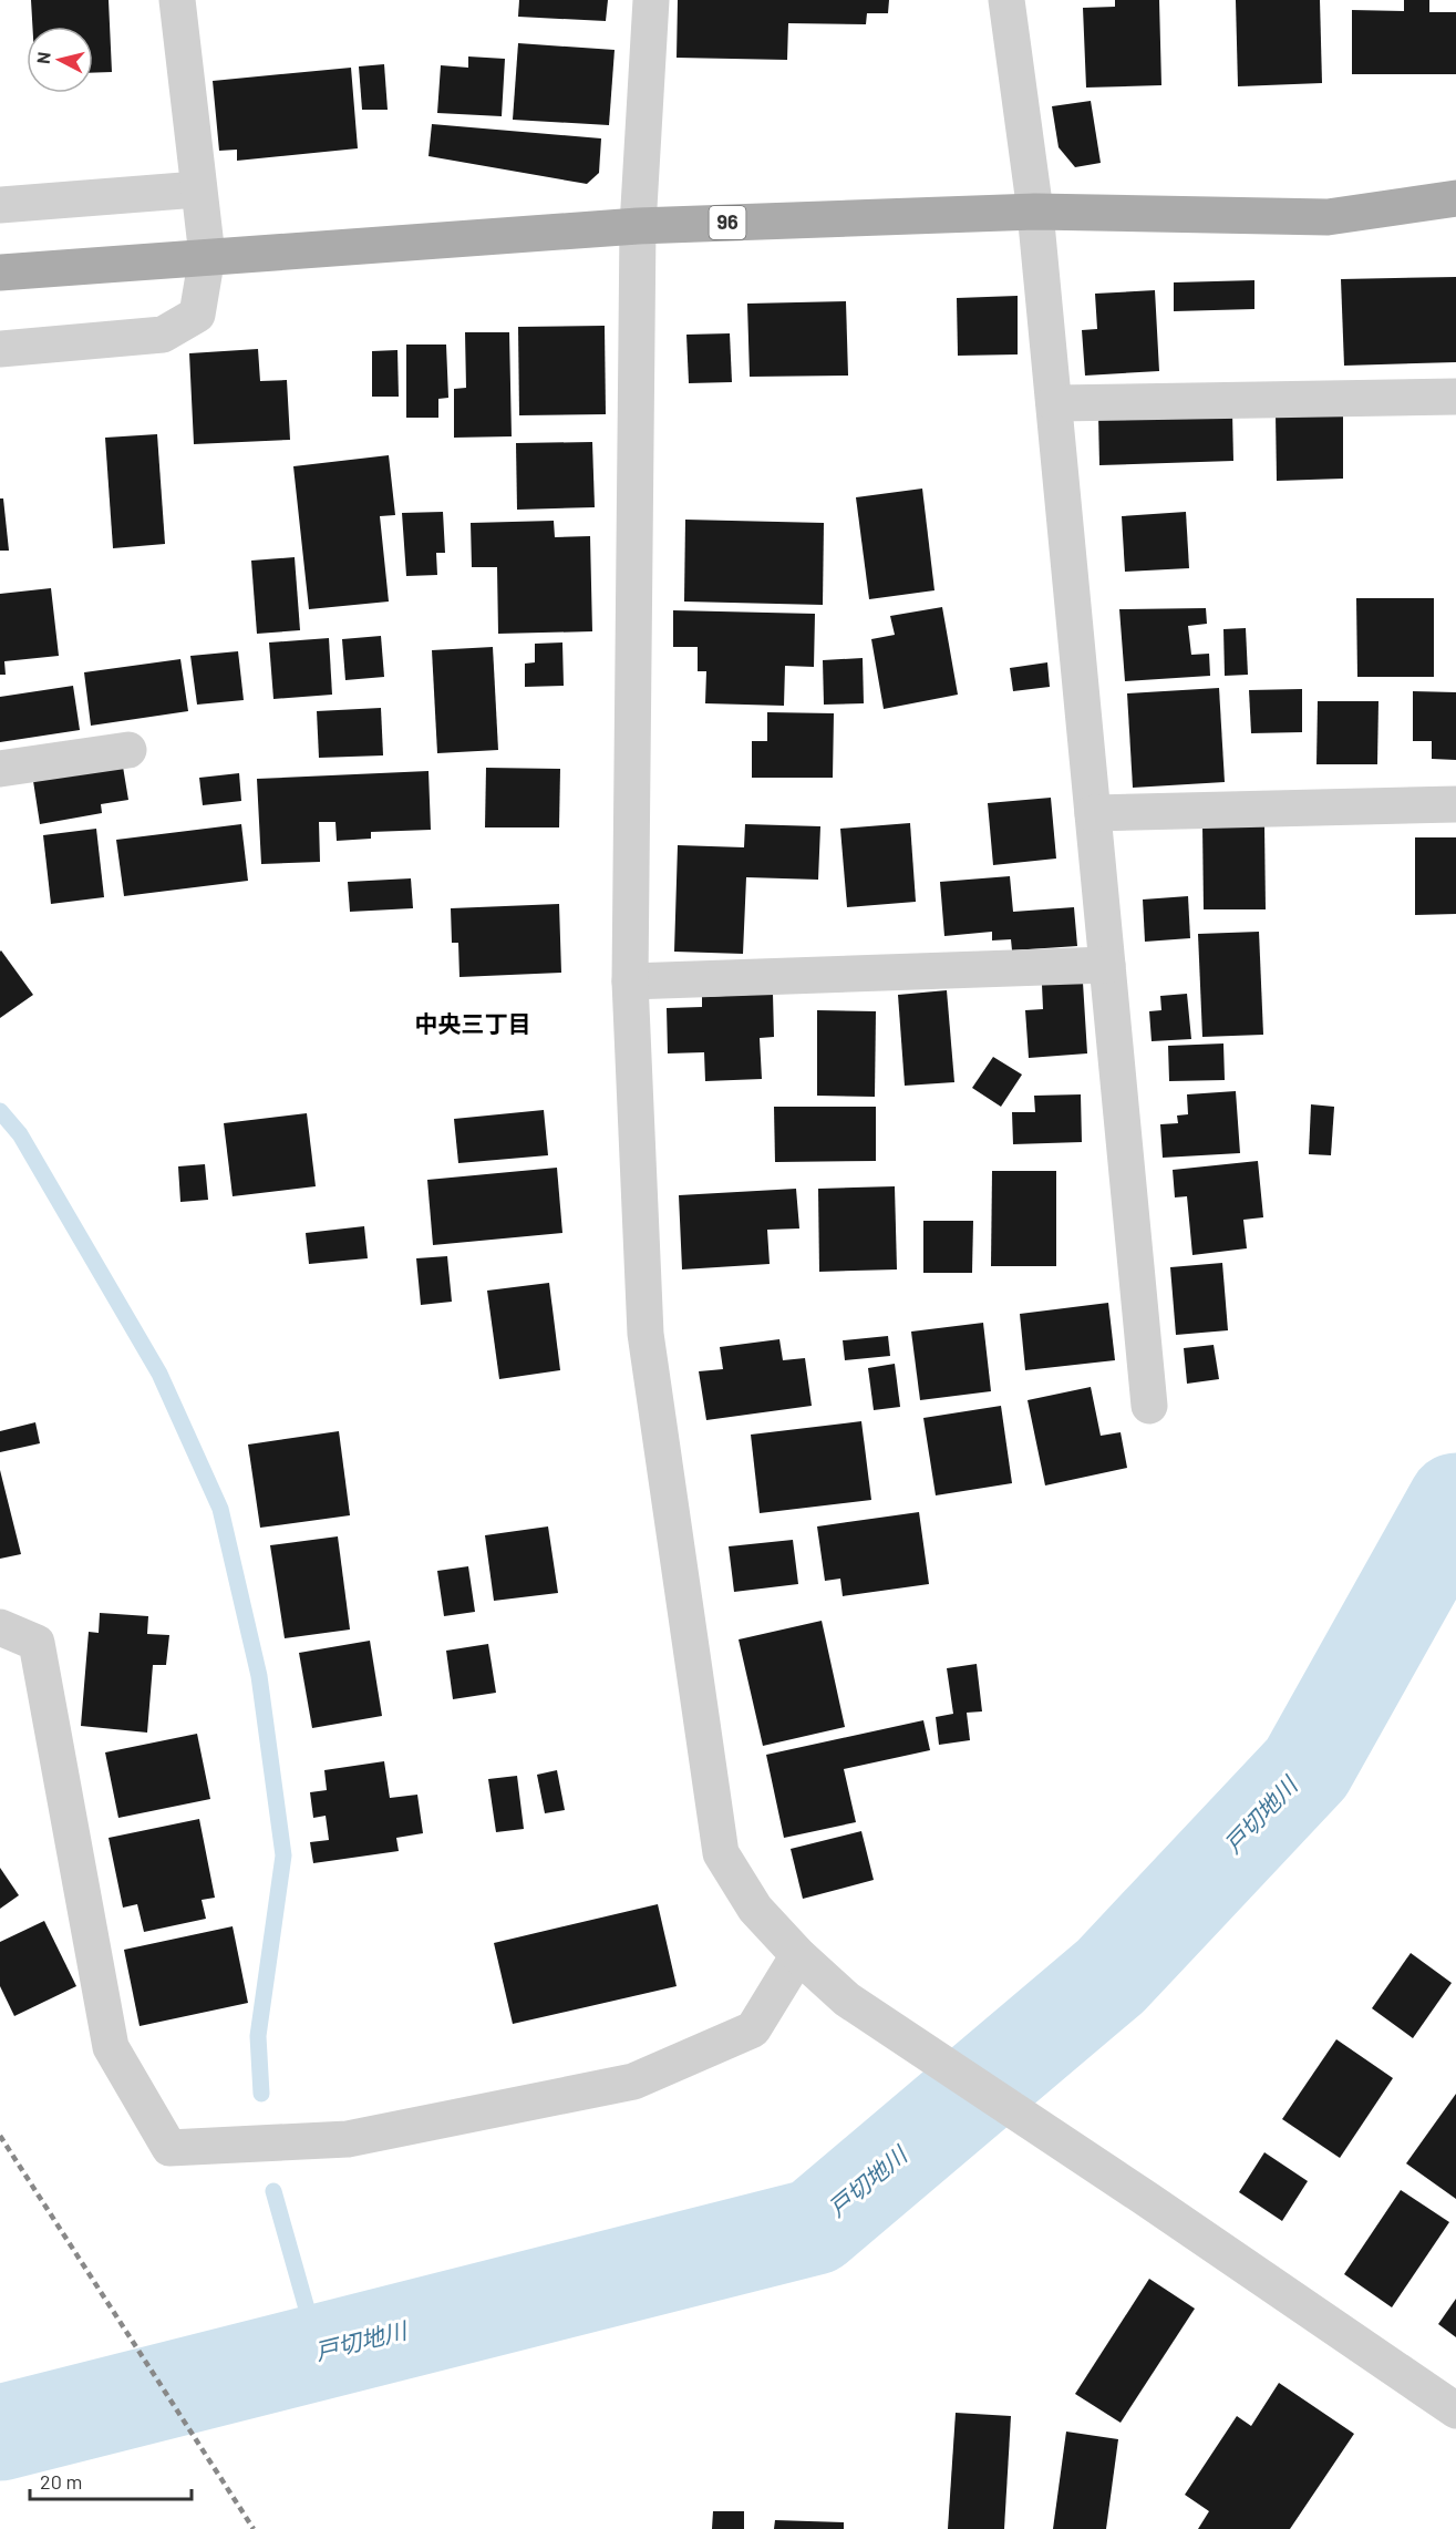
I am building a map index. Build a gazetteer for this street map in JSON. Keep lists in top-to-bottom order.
{
  "streets": {
    "main road": ["96"]
  },
  "districts": ["中央三丁目"],
  "water": ["戸切地川"],
  "scale_bar": "20 m",
  "north": "left"
}
